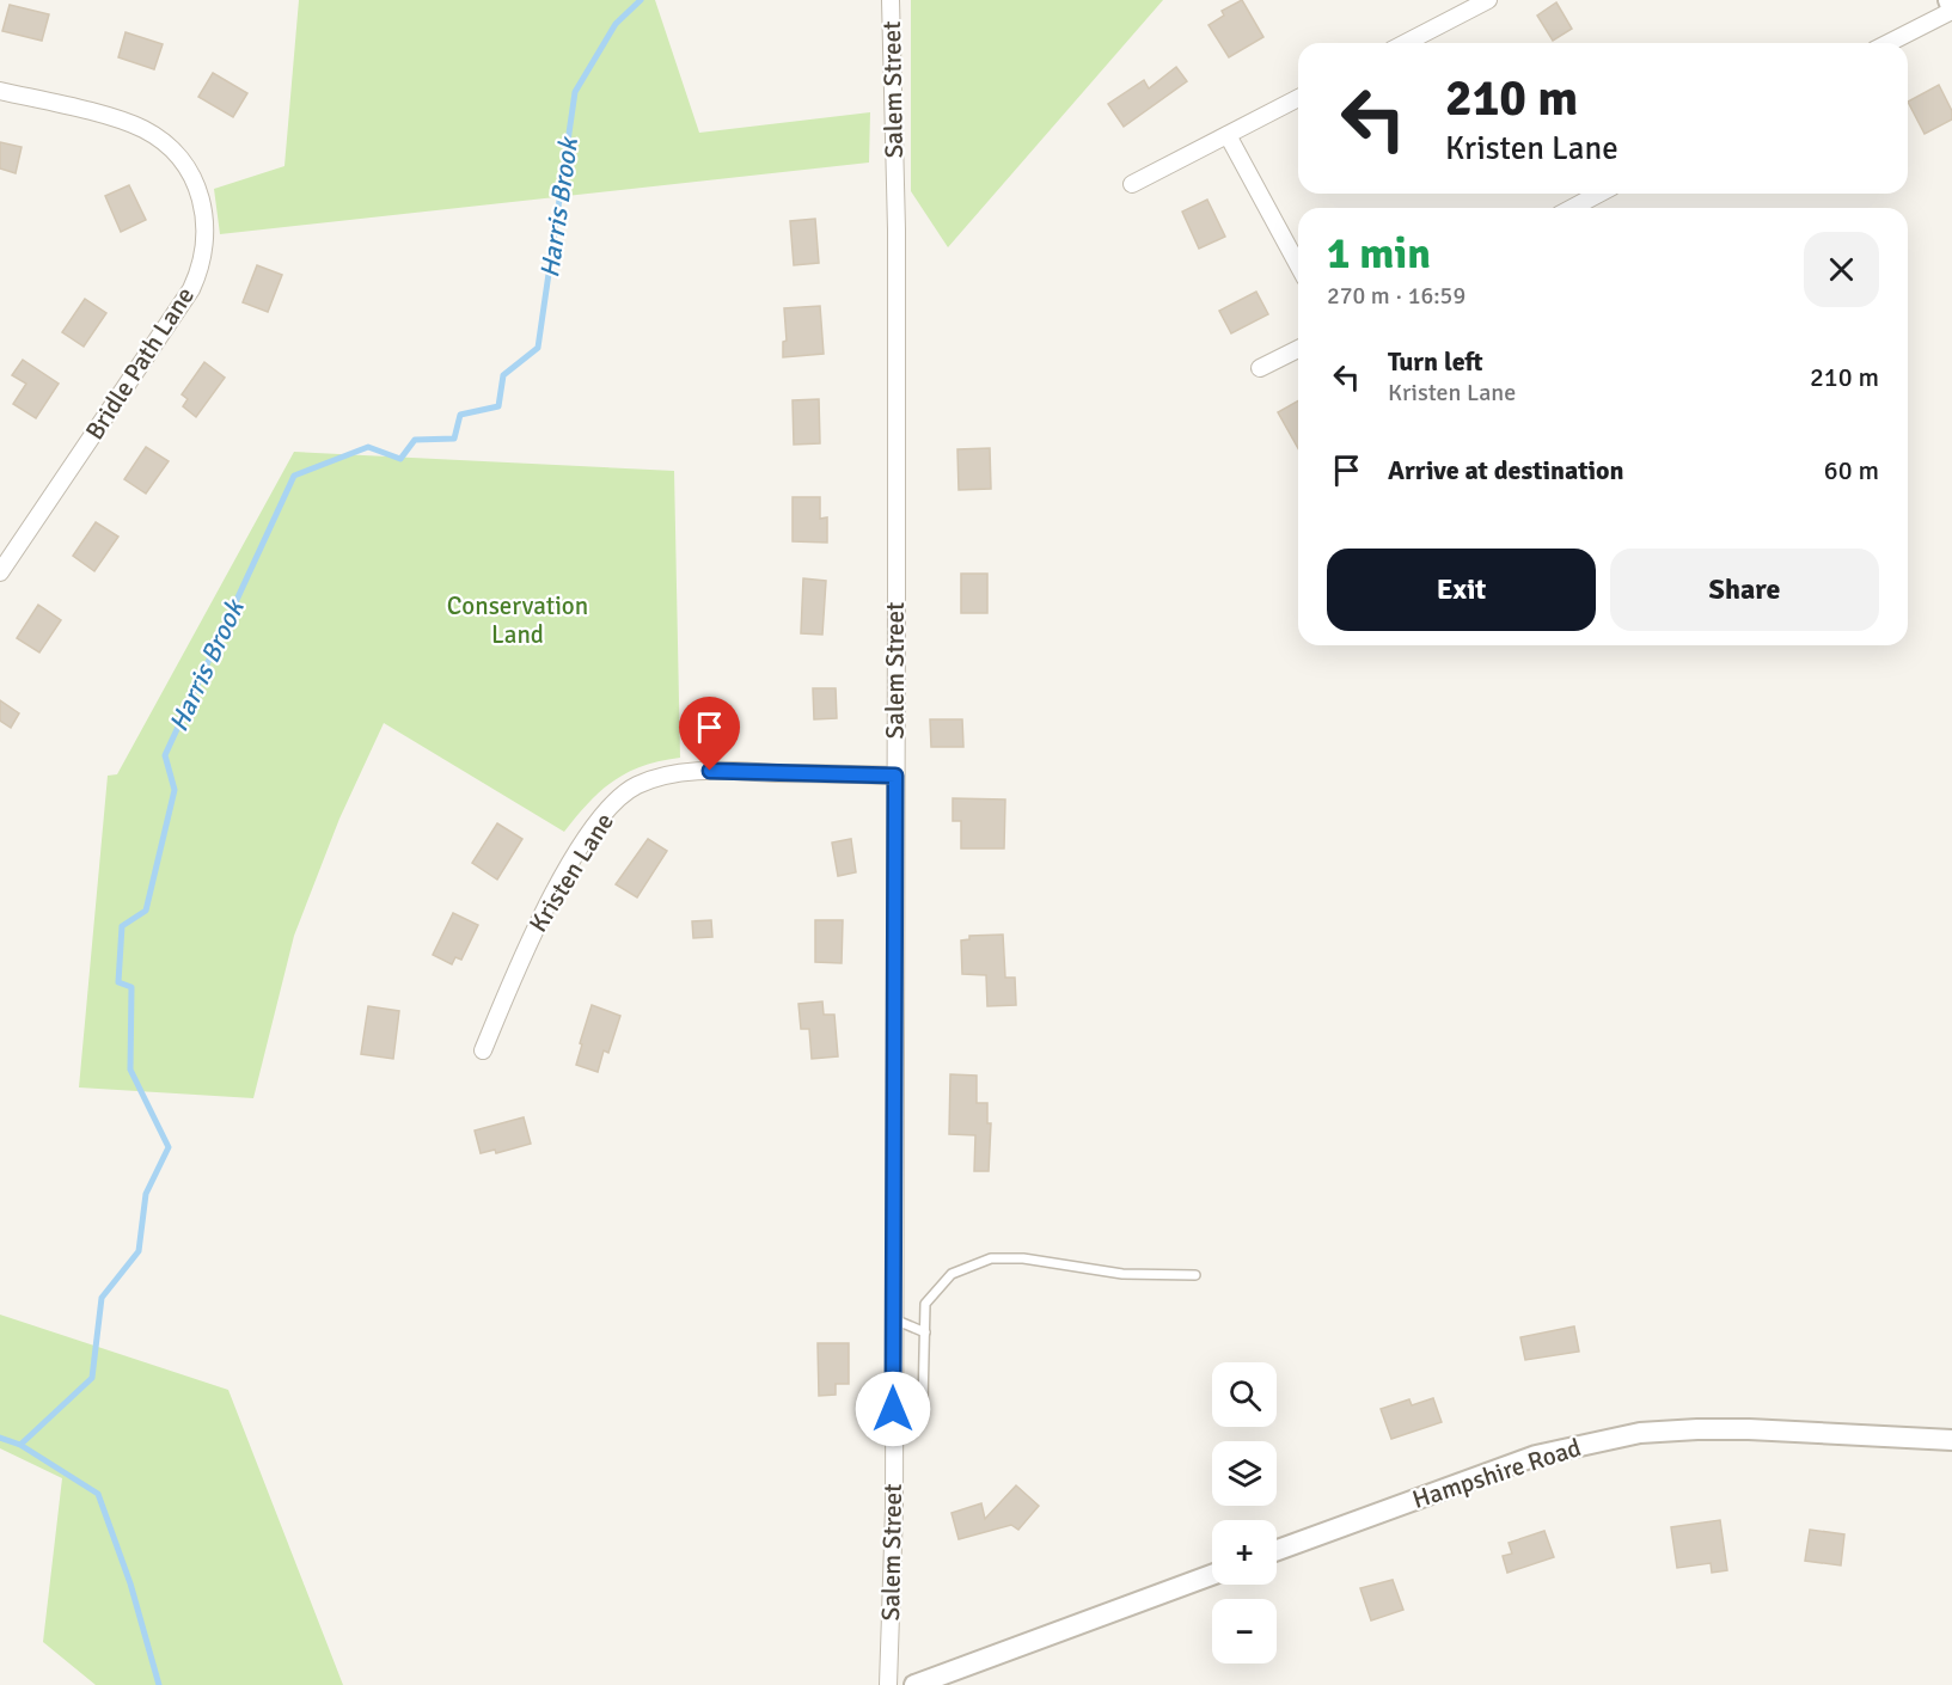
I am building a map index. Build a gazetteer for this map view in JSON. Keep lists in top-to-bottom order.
{
  "streets": {
    "street": [
      "Salem Street",
      "Bridle Path Lane",
      "Kristen Lane",
      "Hampshire Road"
    ]
  },
  "crossings": [
    ["Salem Street", "Kristen Lane"]
  ],
  "water": ["Harris Brook"],
  "parks": ["Conservation Land"],
  "page": {
    "turn": ["210 m", "Kristen Lane"],
    "heading": ["1 min", "270 m · 16:59"],
    "list": [
      {
        "name": "Turn left",
        "note": "Kristen Lane",
        "value": "210 m"
      },
      {
        "name": "Arrive at destination",
        "value": "60 m"
      }
    ],
    "buttons": ["Exit", "Share"],
    "map_buttons": ["+", "−"]
  }
}
